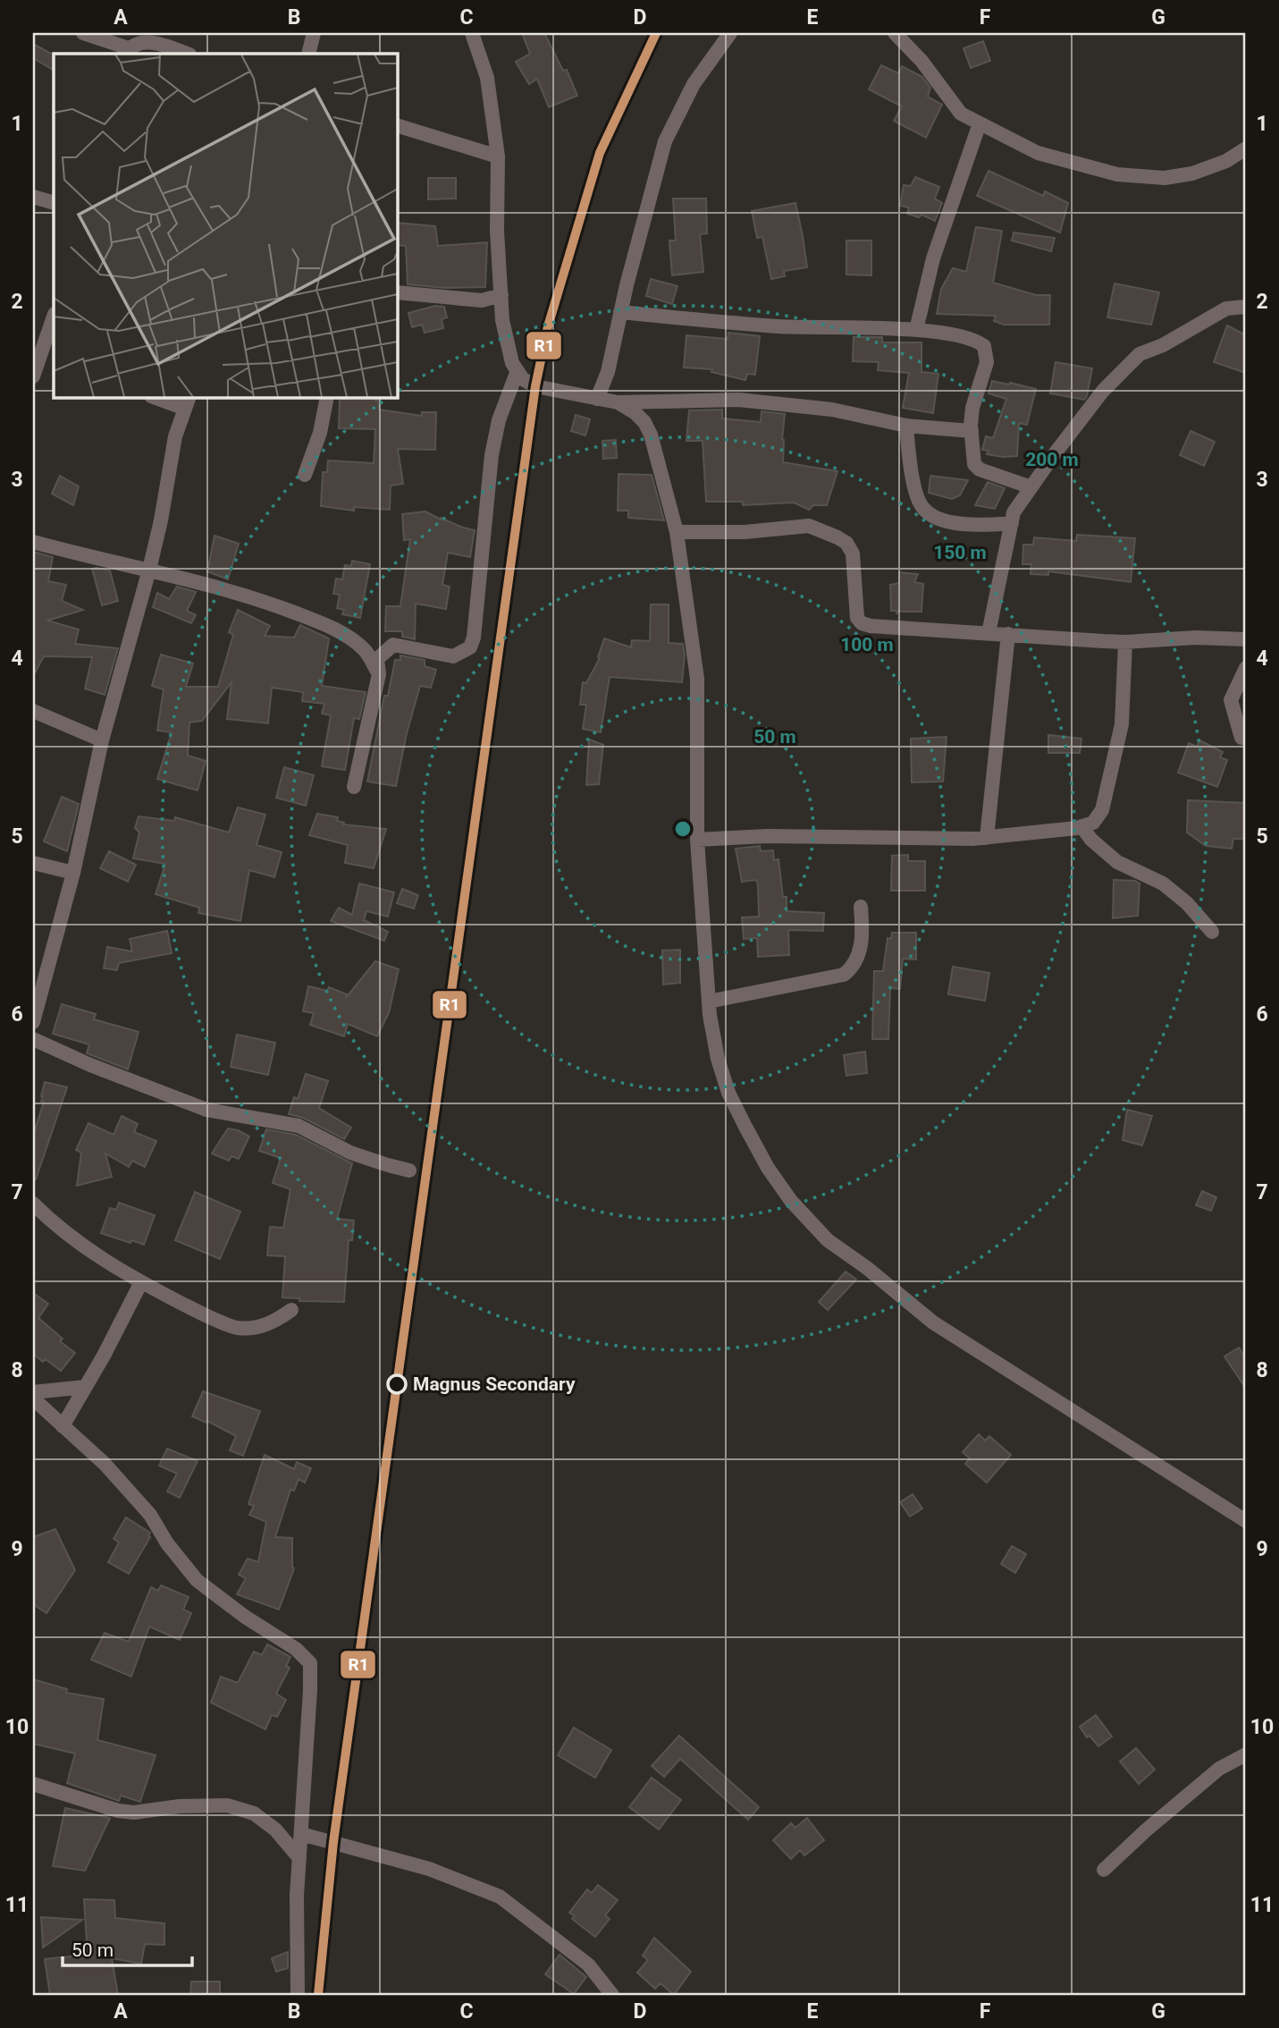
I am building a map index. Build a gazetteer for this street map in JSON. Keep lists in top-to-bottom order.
{
  "places": ["Magnus Secondary"],
  "lines": ["transit line R1"],
  "scale_bar": "50 m",
  "grid": {
    "columns": [
      "A",
      "B",
      "C",
      "D",
      "E",
      "F",
      "G"
    ],
    "rows": [
      "1",
      "2",
      "3",
      "4",
      "5",
      "6",
      "7",
      "8",
      "9",
      "10",
      "11"
    ]
  },
  "rings": [
    "200 m",
    "150 m",
    "100 m",
    "50 m"
  ]
}
